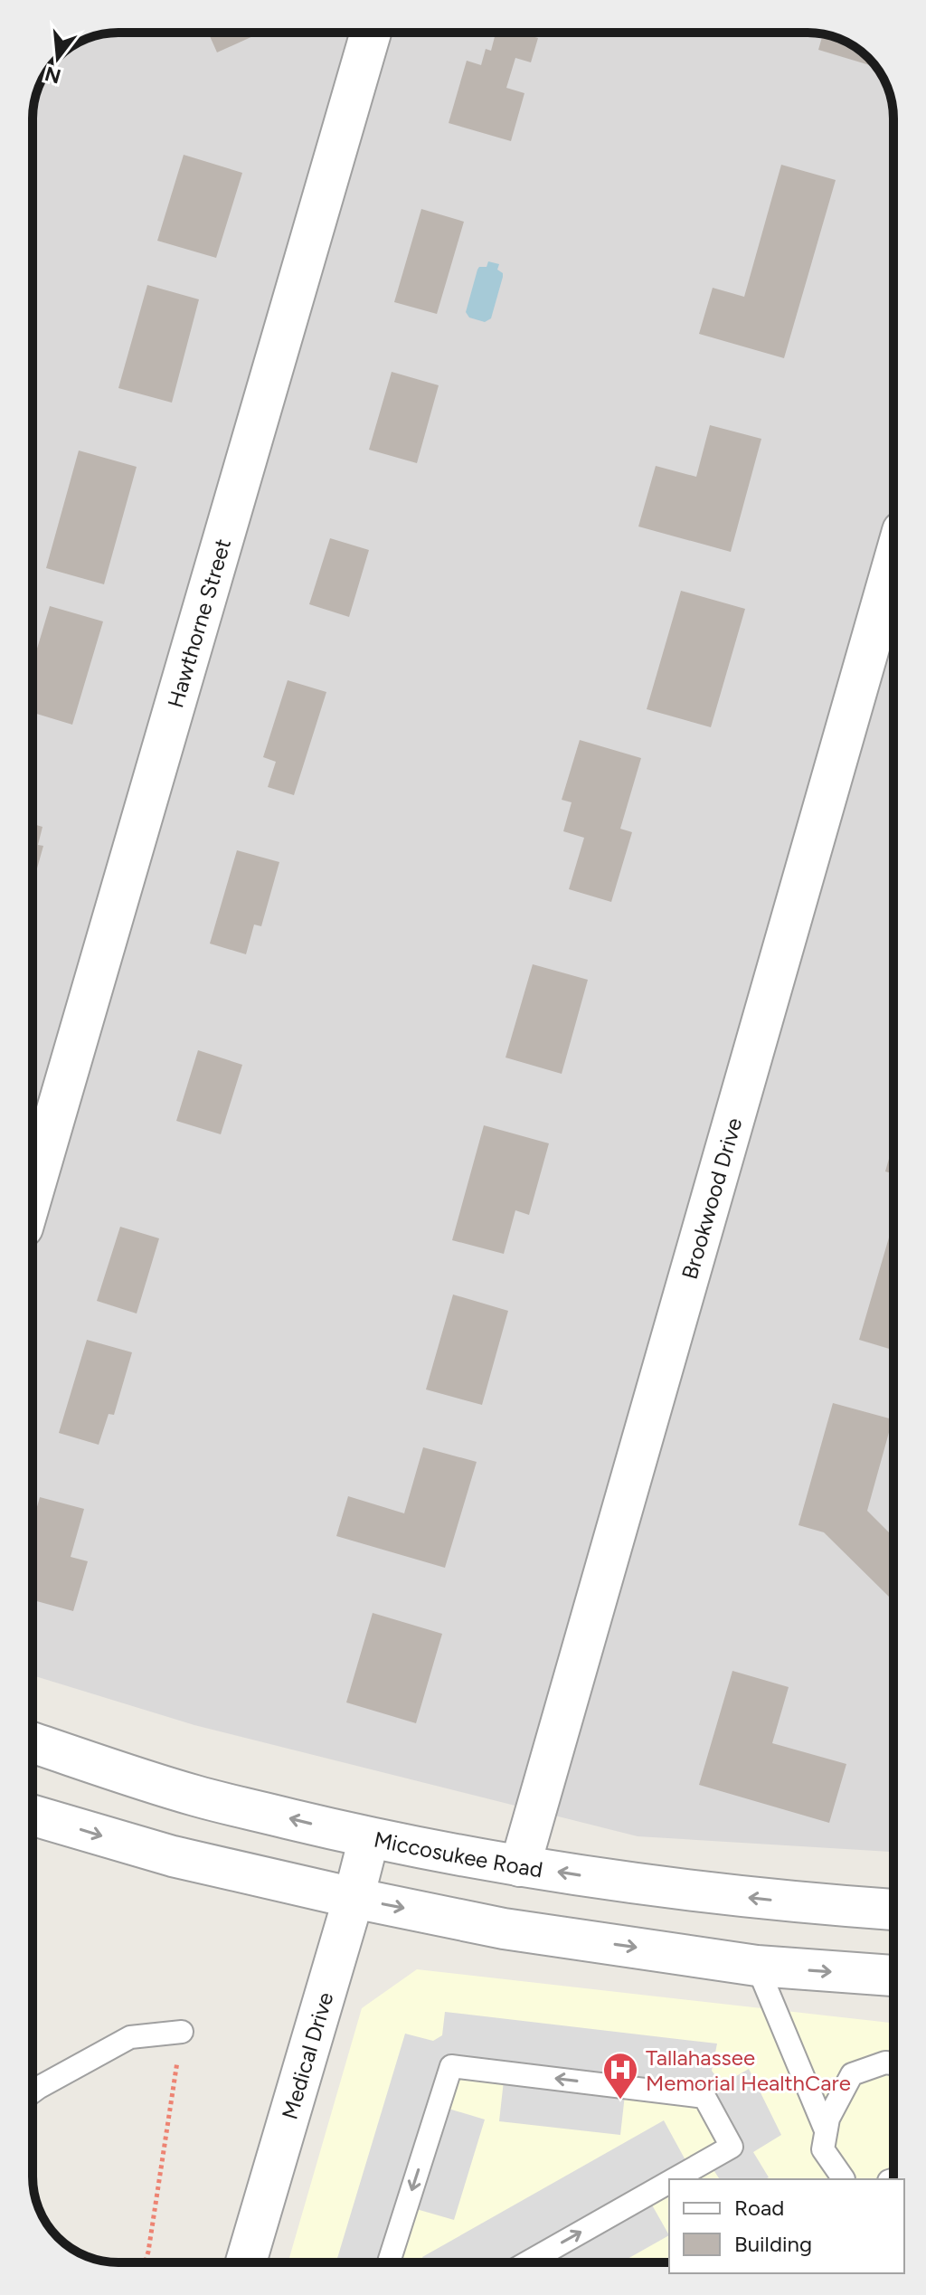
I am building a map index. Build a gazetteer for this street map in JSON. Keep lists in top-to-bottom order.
{
  "streets": {
    "street": [
      "Hawthorne Street",
      "Brookwood Drive",
      "Miccosukee Road",
      "Medical Drive"
    ]
  },
  "crossings": [
    ["Brookwood Drive", "Miccosukee Road"],
    ["Miccosukee Road", "Medical Drive"]
  ],
  "places": {
    "hospital": ["Tallahassee Memorial HealthCare"]
  },
  "legend": ["Road", "Building"],
  "north": "bottom"
}
